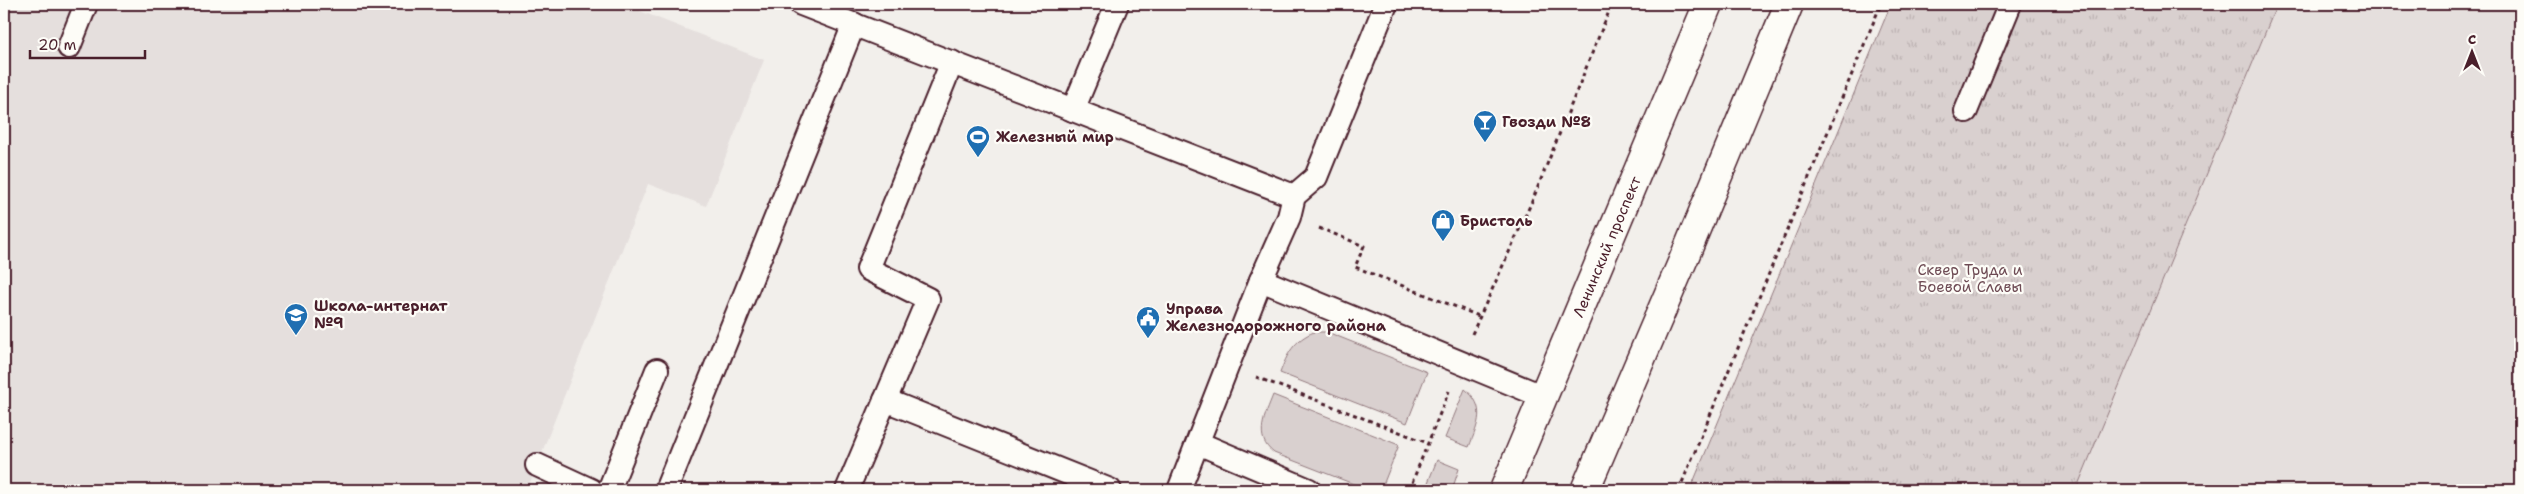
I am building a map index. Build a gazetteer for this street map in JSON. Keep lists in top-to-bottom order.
{
  "streets": {
    "main road": ["Ленинский проспект"]
  },
  "parks": ["Сквер Труда и Боевой Славы"],
  "places": {
    "bar": ["Гвозди №8"],
    "sports": ["Железный мир"],
    "shop": ["Бристоль"],
    "school or university": ["Школа-интернат №9"],
    "public building": ["Управа Железнодорожного района"]
  },
  "scale_bar": "20 m",
  "north": "top"
}
